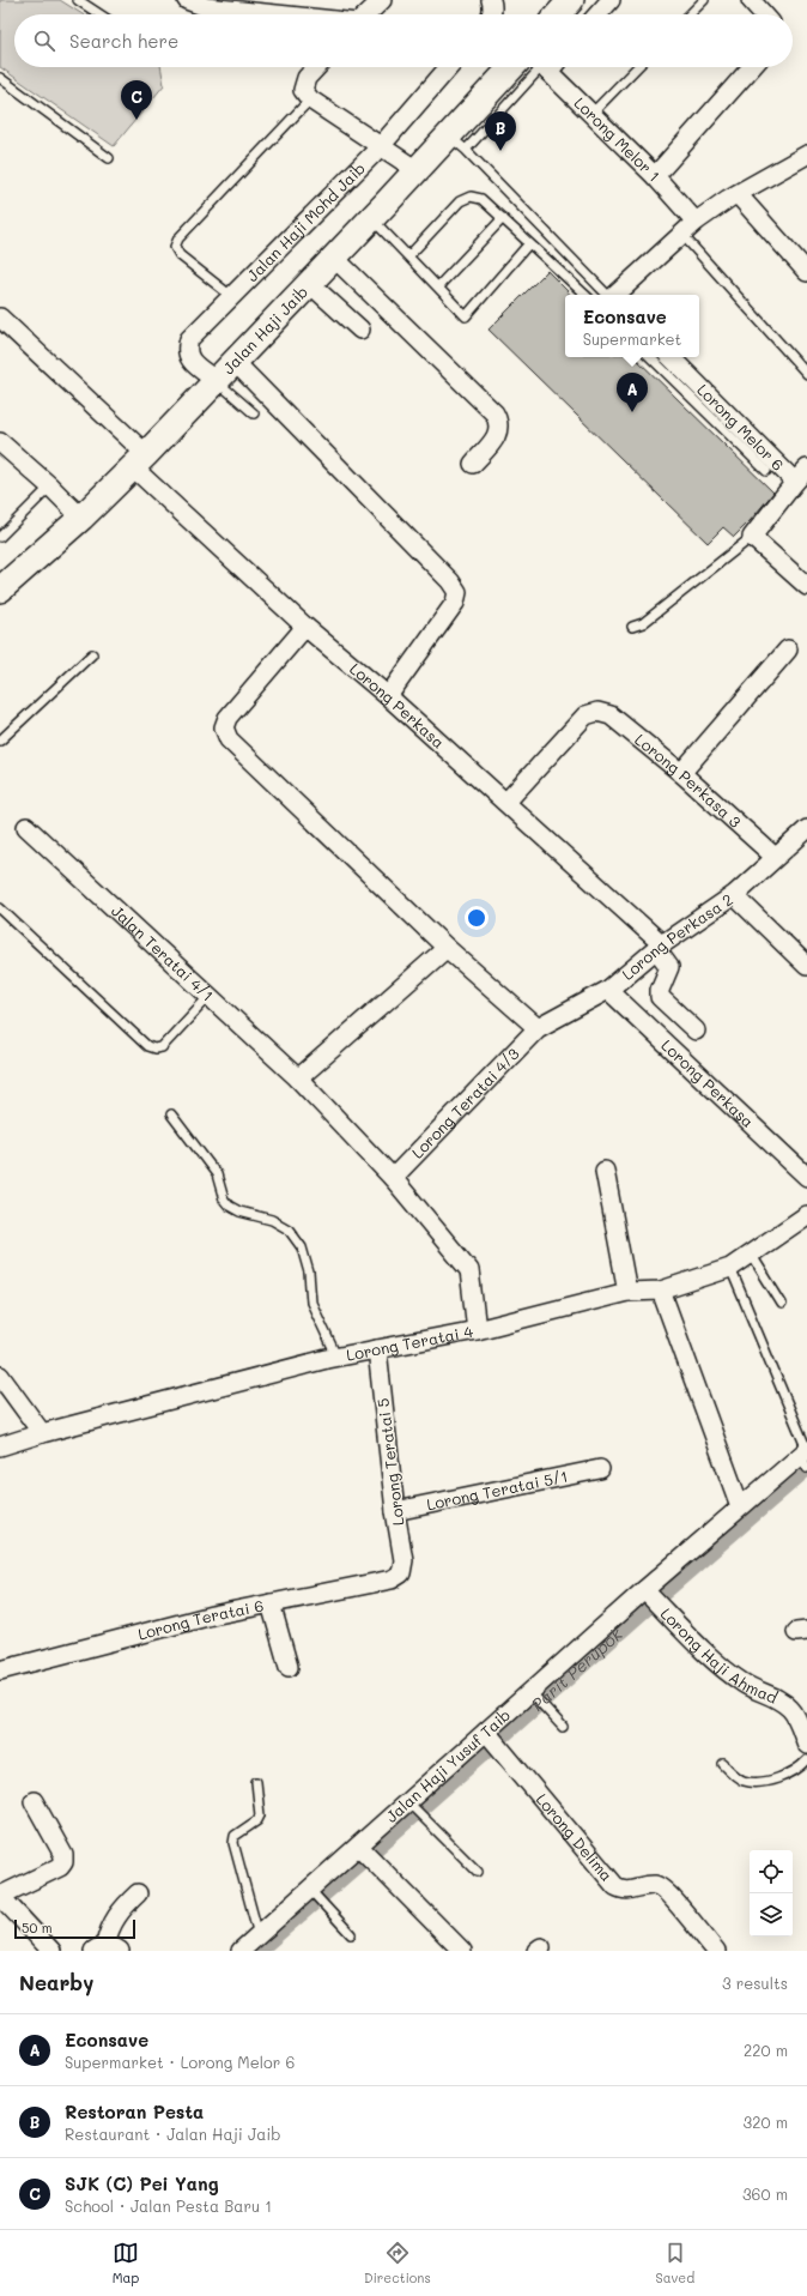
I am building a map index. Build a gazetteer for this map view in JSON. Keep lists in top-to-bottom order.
{
  "streets": {
    "street": [
      "Lorong Melor 1",
      "Jalan Haji Mohd Jaib",
      "Jalan Haji Jaib",
      "Lorong Melor 6",
      "Lorong Perkasa",
      "Lorong Perkasa 3",
      "Lorong Perkasa 2",
      "Jalan Teratai 4/1",
      "Lorong Teratai 4/3",
      "Lorong Teratai 4",
      "Lorong Teratai 5",
      "Lorong Teratai 5/1",
      "Lorong Teratai 6",
      "Lorong Haji Ahmad",
      "Jalan Haji Yusuf Taib",
      "Lorong Delima"
    ]
  },
  "crossings": [
    ["Jalan Haji Mohd Jaib", "Jalan Haji Jaib"],
    ["Jalan Haji Jaib", "Lorong Perkasa"],
    ["Lorong Perkasa", "Lorong Perkasa 3"],
    ["Lorong Perkasa", "Lorong Perkasa 2"],
    ["Lorong Perkasa 3", "Lorong Perkasa 2"],
    ["Lorong Perkasa 2", "Lorong Teratai 4/3"],
    ["Jalan Teratai 4/1", "Lorong Teratai 4/3"],
    ["Jalan Teratai 4/1", "Lorong Teratai 4"],
    ["Lorong Teratai 4", "Lorong Teratai 5"],
    ["Lorong Teratai 5", "Lorong Teratai 5/1"],
    ["Lorong Teratai 5", "Lorong Teratai 6"],
    ["Lorong Haji Ahmad", "Jalan Haji Yusuf Taib"],
    ["Jalan Haji Yusuf Taib", "Lorong Delima"]
  ],
  "water": ["Parit Perupok"],
  "scale_bar": "50 m",
  "page": {
    "search": "Search here",
    "pins": ["C", "B", "A"],
    "popup": ["Econsave", "Supermarket"],
    "scale": "50 m",
    "heading": ["Nearby", "3 results"],
    "list": [
      {
        "mark": "A",
        "name": "Econsave",
        "note": "Supermarket · Lorong Melor 6",
        "value": "220 m"
      },
      {
        "mark": "B",
        "name": "Restoran Pesta",
        "note": "Restaurant · Jalan Haji Jaib",
        "value": "320 m"
      },
      {
        "mark": "C",
        "name": "SJK (C) Pei Yang",
        "note": "School · Jalan Pesta Baru 1",
        "value": "360 m"
      }
    ],
    "nav": ["Map", "Directions", "Saved"]
  }
}
